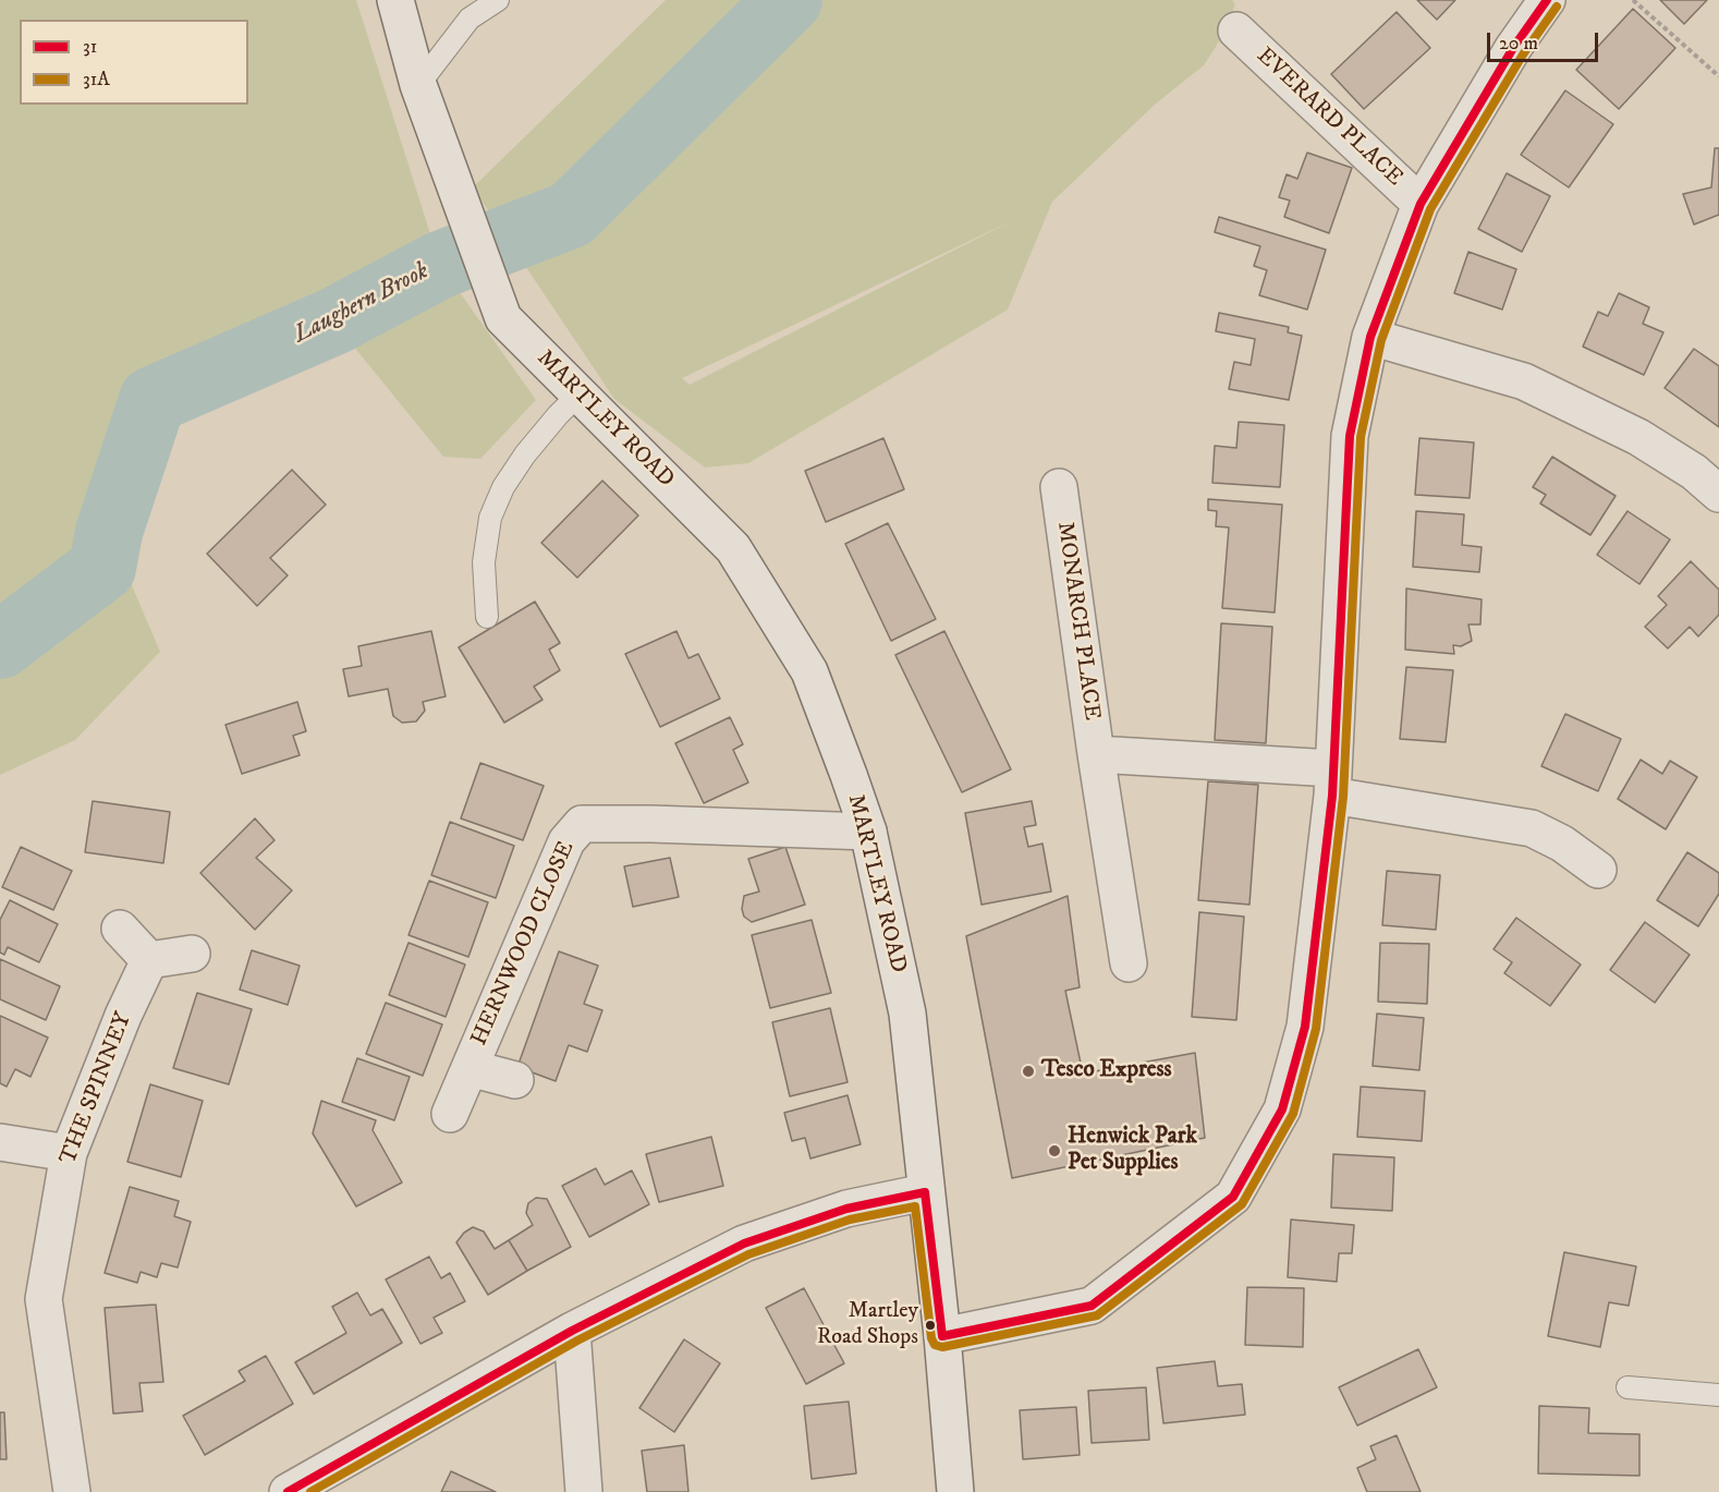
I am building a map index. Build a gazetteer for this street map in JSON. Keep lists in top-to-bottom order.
{
  "streets": {
    "street": [
      "EVERARD PLACE",
      "MARTLEY ROAD",
      "MONARCH PLACE",
      "HERNWOOD CLOSE",
      "THE SPINNEY"
    ]
  },
  "crossings": [
    ["MARTLEY ROAD", "HERNWOOD CLOSE"]
  ],
  "water": ["Laughern Brook"],
  "places": ["Tesco Express", "Henwick Park Pet Supplies", "Martley Road Shops"],
  "lines": ["transit line 31", "transit line 31A"],
  "legend": ["31", "31A"],
  "scale_bar": "20 m"
}
